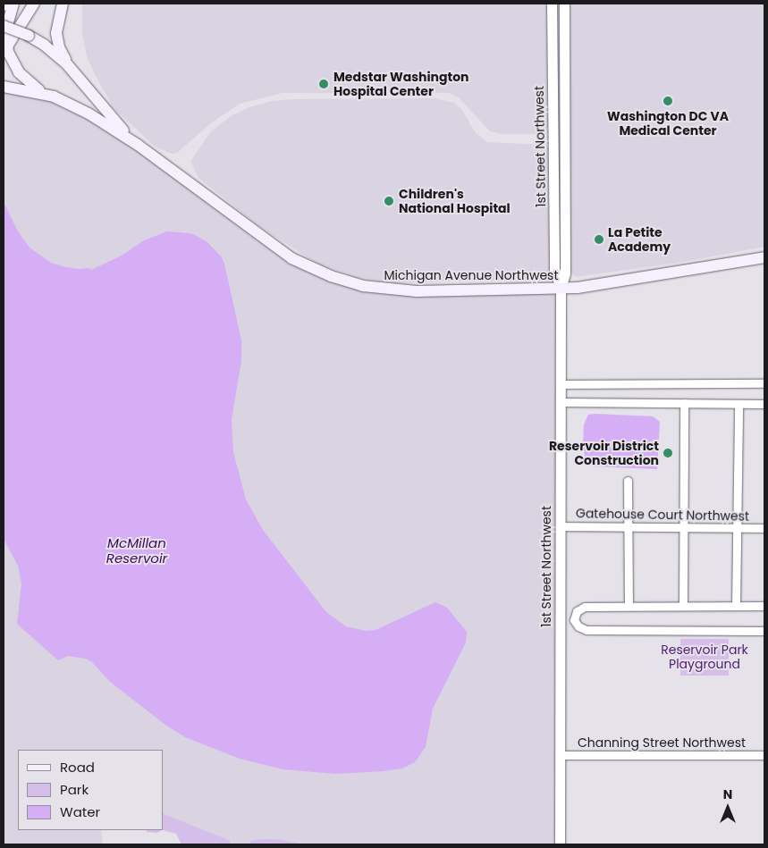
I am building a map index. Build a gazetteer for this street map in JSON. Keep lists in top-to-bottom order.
{
  "streets": {
    "main road": ["Michigan Avenue Northwest"],
    "street": ["1st Street Northwest", "Gatehouse Court Northwest", "Channing Street Northwest"]
  },
  "crossings": [
    ["1st Street Northwest", "Michigan Avenue Northwest"],
    ["1st Street Northwest", "Gatehouse Court Northwest"],
    ["1st Street Northwest", "Channing Street Northwest"]
  ],
  "water": ["McMillan Reservoir"],
  "parks": ["Reservoir Park Playground"],
  "places": [
    "Medstar Washington Hospital Center",
    "Washington DC VA Medical Center",
    "Children's National Hospital",
    "La Petite Academy",
    "Reservoir District Construction"
  ],
  "legend": ["Road", "Park", "Water"],
  "north": "top"
}
